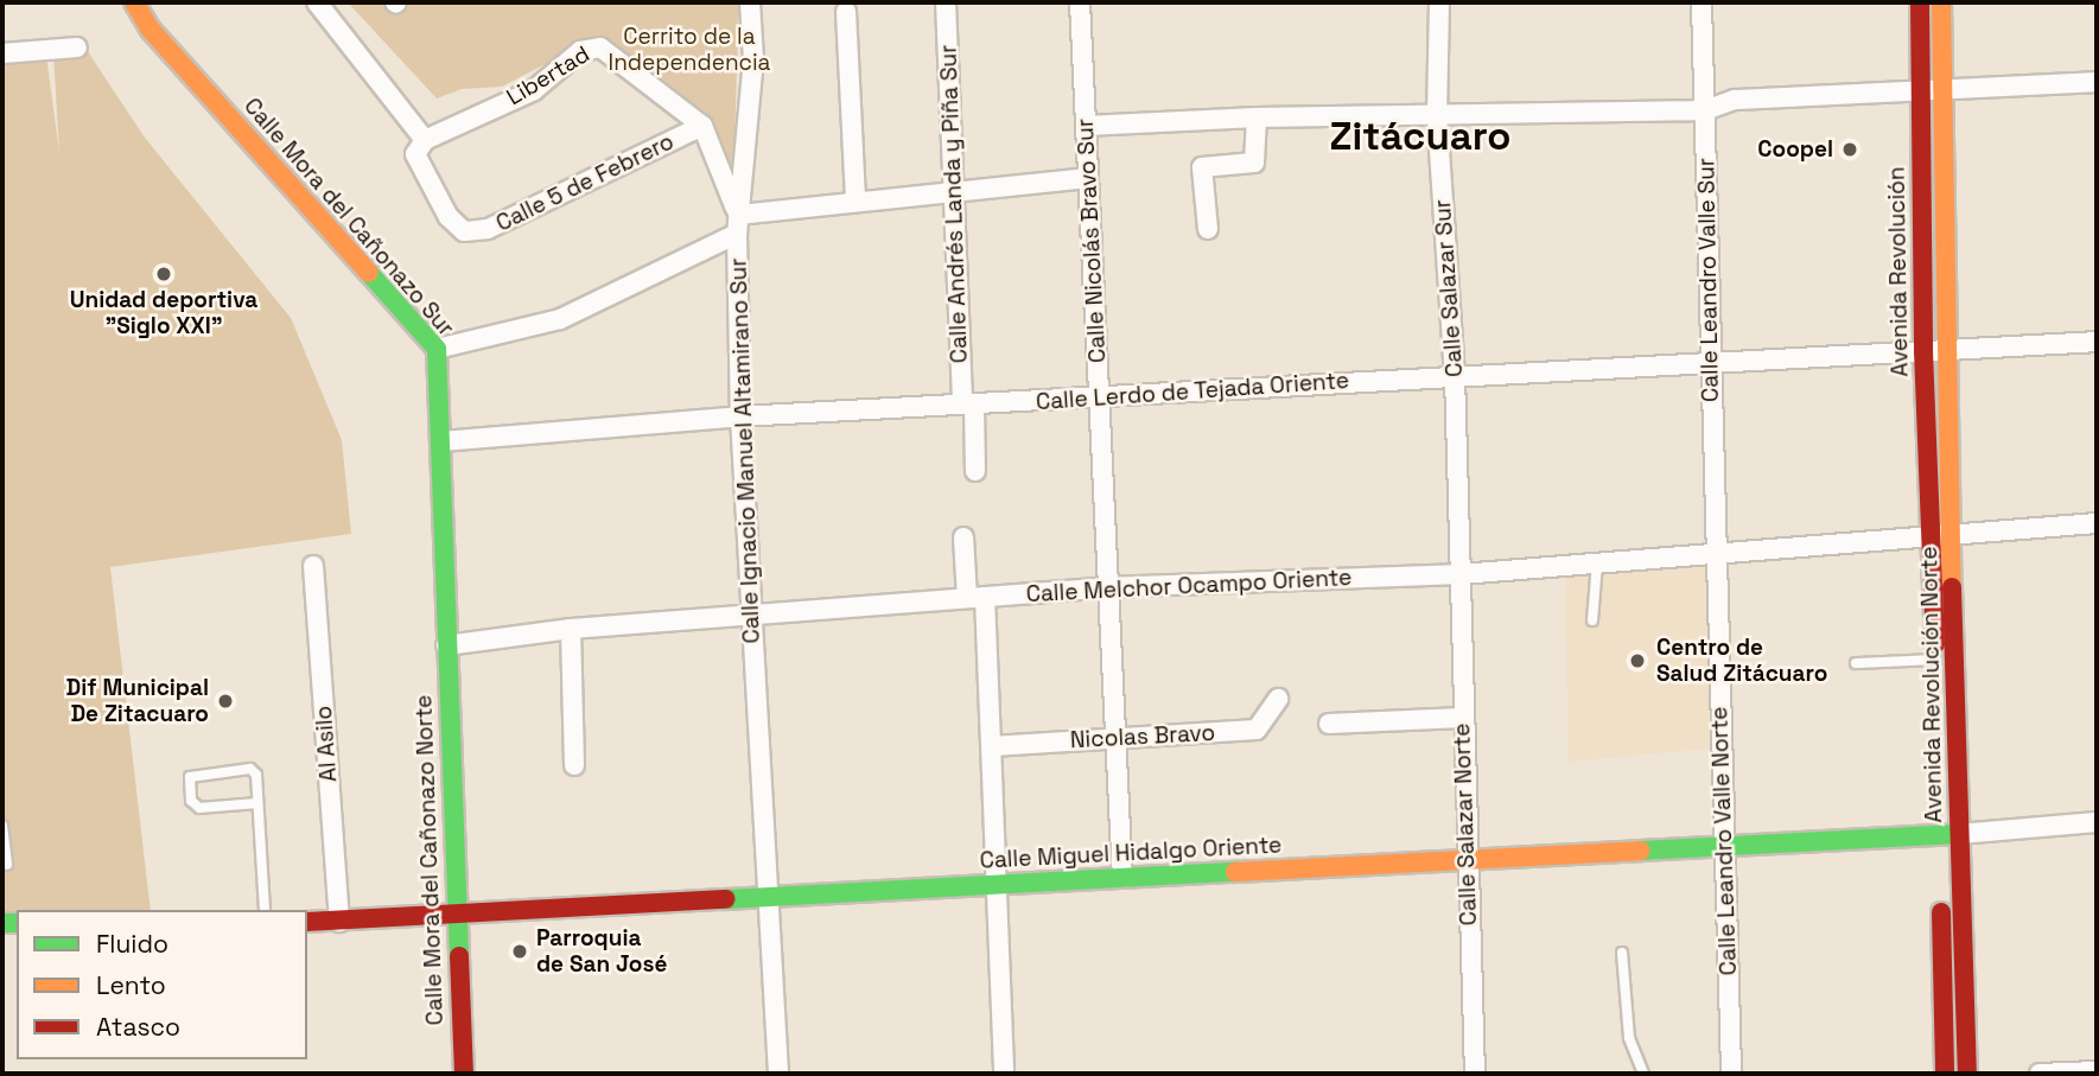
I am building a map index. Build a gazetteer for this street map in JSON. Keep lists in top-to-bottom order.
{
  "streets": {
    "street": [
      "Libertad",
      "Calle 5 de Febrero",
      "Calle Andrés Landa y Piña Sur",
      "Calle Mora del Cañonazo Sur",
      "Calle Nicolás Bravo Sur",
      "Avenida Revolución",
      "Calle Leandro Valle Sur",
      "Calle Salazar Sur",
      "Calle Lerdo de Tejada Oriente",
      "Calle Ignacio Manuel Altamirano Sur",
      "Calle Melchor Ocampo Oriente",
      "Avenida Revolución Norte",
      "Nicolas Bravo",
      "Al Asilo",
      "Calle Salazar Norte",
      "Calle Leandro Valle Norte",
      "Calle Miguel Hidalgo Oriente",
      "Calle Mora del Cañonazo Norte"
    ]
  },
  "crossings": [
    ["Libertad", "Calle 5 de Febrero"],
    ["Calle Andrés Landa y Piña Sur", "Calle Lerdo de Tejada Oriente"],
    ["Calle Mora del Cañonazo Sur", "Calle Lerdo de Tejada Oriente"],
    ["Calle Mora del Cañonazo Sur", "Calle Melchor Ocampo Oriente"],
    ["Calle Mora del Cañonazo Sur", "Calle Mora del Cañonazo Norte"],
    ["Calle Nicolás Bravo Sur", "Calle Lerdo de Tejada Oriente"],
    ["Calle Nicolás Bravo Sur", "Calle Melchor Ocampo Oriente"],
    ["Calle Nicolás Bravo Sur", "Nicolas Bravo"],
    ["Calle Nicolás Bravo Sur", "Calle Miguel Hidalgo Oriente"],
    ["Avenida Revolución", "Calle Lerdo de Tejada Oriente"],
    ["Avenida Revolución", "Calle Melchor Ocampo Oriente"],
    ["Avenida Revolución", "Avenida Revolución Norte"],
    ["Calle Leandro Valle Sur", "Calle Lerdo de Tejada Oriente"],
    ["Calle Leandro Valle Sur", "Calle Melchor Ocampo Oriente"],
    ["Calle Leandro Valle Sur", "Calle Leandro Valle Norte"],
    ["Calle Salazar Sur", "Calle Lerdo de Tejada Oriente"],
    ["Calle Salazar Sur", "Calle Melchor Ocampo Oriente"],
    ["Calle Salazar Sur", "Calle Salazar Norte"],
    ["Calle Lerdo de Tejada Oriente", "Calle Ignacio Manuel Altamirano Sur"],
    ["Calle Ignacio Manuel Altamirano Sur", "Calle Melchor Ocampo Oriente"],
    ["Calle Ignacio Manuel Altamirano Sur", "Calle Miguel Hidalgo Oriente"],
    ["Calle Melchor Ocampo Oriente", "Avenida Revolución Norte"],
    ["Calle Melchor Ocampo Oriente", "Calle Salazar Norte"],
    ["Calle Melchor Ocampo Oriente", "Calle Leandro Valle Norte"],
    ["Calle Melchor Ocampo Oriente", "Calle Mora del Cañonazo Norte"],
    ["Avenida Revolución Norte", "Calle Miguel Hidalgo Oriente"],
    ["Al Asilo", "Calle Miguel Hidalgo Oriente"],
    ["Calle Salazar Norte", "Calle Miguel Hidalgo Oriente"],
    ["Calle Leandro Valle Norte", "Calle Miguel Hidalgo Oriente"],
    ["Calle Miguel Hidalgo Oriente", "Calle Mora del Cañonazo Norte"]
  ],
  "districts": ["Zitácuaro"],
  "parks": ["Cerrito de la Independencia"],
  "places": [
    "Coopel",
    "Unidad deportiva \"Siglo XXI\"",
    "Centro de Salud Zitácuaro",
    "Dif Municipal De Zitacuaro",
    "Parroquia de San José"
  ],
  "legend": ["Fluido", "Lento", "Atasco"]
}
